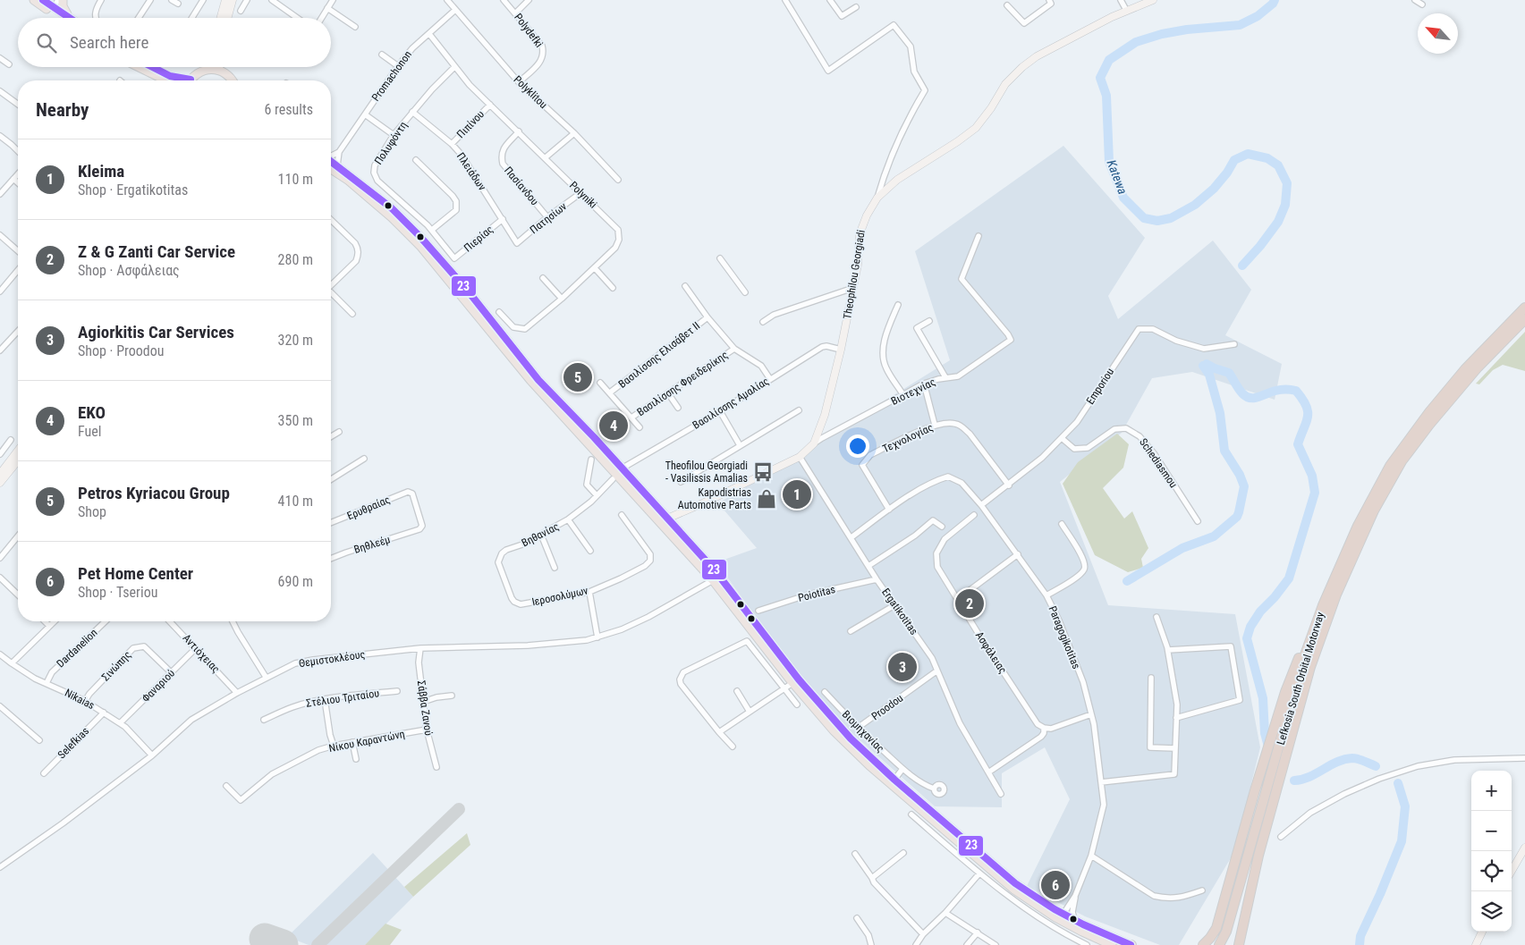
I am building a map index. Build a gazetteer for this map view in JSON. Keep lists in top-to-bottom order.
{
  "streets": {
    "highway": ["Lefkosia South Orbital Motorway"],
    "street": [
      "Polydefki",
      "Promachonon",
      "Polyklitou",
      "Πιπίνου",
      "Πολυφόντη",
      "Πλειάδων",
      "Πασίανδου",
      "Polyniki",
      "Πατησίων",
      "Πιερίας",
      "Theophilou Georgiadi",
      "Βασιλίσσης Ελισάβετ ΙΙ",
      "Βασιλίσσης Φρειδερίκης",
      "Emporiou",
      "Βιοτεχνίας",
      "Βασιλίσσης Αμαλίας",
      "Τεχνολογίας",
      "Schediasmou",
      "Ερυθραίας",
      "Βηθανίας",
      "Βηθλεέμ",
      "Poiotitas",
      "Ιεροσολύμων",
      "Ergatikotitas",
      "Paragogikotitas",
      "Dardanelion",
      "Ασφάλειας",
      "Αντιόχειας",
      "Θεμιστοκλέους",
      "Σινώπης",
      "Φαναριού",
      "Στέλιου Τριταίου",
      "Nikaias",
      "Proodou",
      "Σάββα Ζανού",
      "Βιομηχανίας",
      "Νίκου Καραντώνη",
      "Selefkias"
    ]
  },
  "crossings": [
    ["Polydefki", "Polyklitou"],
    ["Promachonon", "Polyklitou"],
    ["Promachonon", "Polyniki"],
    ["Πιπίνου", "Πλειάδων"],
    ["Πιπίνου", "Polyniki"],
    ["Πολυφόντη", "Πλειάδων"],
    ["Πολυφόντη", "Polyniki"],
    ["Πολυφόντη", "Πιερίας"],
    ["Πλειάδων", "Πατησίων"],
    ["Πλειάδων", "Πιερίας"],
    ["Πασίανδου", "Polyniki"],
    ["Πασίανδου", "Πατησίων"],
    ["Polyniki", "Πατησίων"],
    ["Theophilou Georgiadi", "Βιοτεχνίας"],
    ["Theophilou Georgiadi", "Βασιλίσσης Αμαλίας"],
    ["Theophilou Georgiadi", "Ergatikotitas"],
    ["Emporiou", "Τεχνολογίας"],
    ["Emporiou", "Schediasmou"],
    ["Emporiou", "Paragogikotitas"],
    ["Τεχνολογίας", "Paragogikotitas"],
    ["Ερυθραίας", "Βηθλεέμ"],
    ["Βηθανίας", "Ιεροσολύμων"],
    ["Poiotitas", "Ergatikotitas"],
    ["Ergatikotitas", "Paragogikotitas"],
    ["Ergatikotitas", "Proodou"],
    ["Dardanelion", "Nikaias"],
    ["Αντιόχειας", "Θεμιστοκλέους"],
    ["Αντιόχειας", "Φαναριού"],
    ["Θεμιστοκλέους", "Nikaias"],
    ["Θεμιστοκλέους", "Σάββα Ζανού"],
    ["Σινώπης", "Φαναριού"],
    ["Σινώπης", "Nikaias"],
    ["Φαναριού", "Nikaias"],
    ["Nikaias", "Selefkias"],
    ["Proodou", "Βιομηχανίας"],
    ["Σάββα Ζανού", "Νίκου Καραντώνη"]
  ],
  "water": ["Katewa"],
  "places": {
    "bus stop": ["Theofilou Georgiadi - Vasilissis Amalias"],
    "shop": ["Kapodistrias Automotive Parts"]
  },
  "lines": ["transit line 23"],
  "north": "top left",
  "page": {
    "search": "Search here",
    "heading": ["Nearby", "6 results"],
    "list": [
      {
        "mark": "1",
        "name": "Kleima",
        "note": "Shop · Ergatikotitas",
        "value": "110 m"
      },
      {
        "mark": "2",
        "name": "Z & G Zanti Car Service",
        "note": "Shop · Ασφάλειας",
        "value": "280 m"
      },
      {
        "mark": "3",
        "name": "Agiorkitis Car Services",
        "note": "Shop · Proodou",
        "value": "320 m"
      },
      {
        "mark": "4",
        "name": "EKO",
        "note": "Fuel",
        "value": "350 m"
      },
      {
        "mark": "5",
        "name": "Petros Kyriacou Group",
        "note": "Shop",
        "value": "410 m"
      },
      {
        "mark": "6",
        "name": "Pet Home Center",
        "note": "Shop · Tseriou",
        "value": "690 m"
      }
    ],
    "pins": [
      "5",
      "4",
      "1",
      "2",
      "3",
      "6"
    ],
    "map_buttons": ["+", "−"]
  }
}
